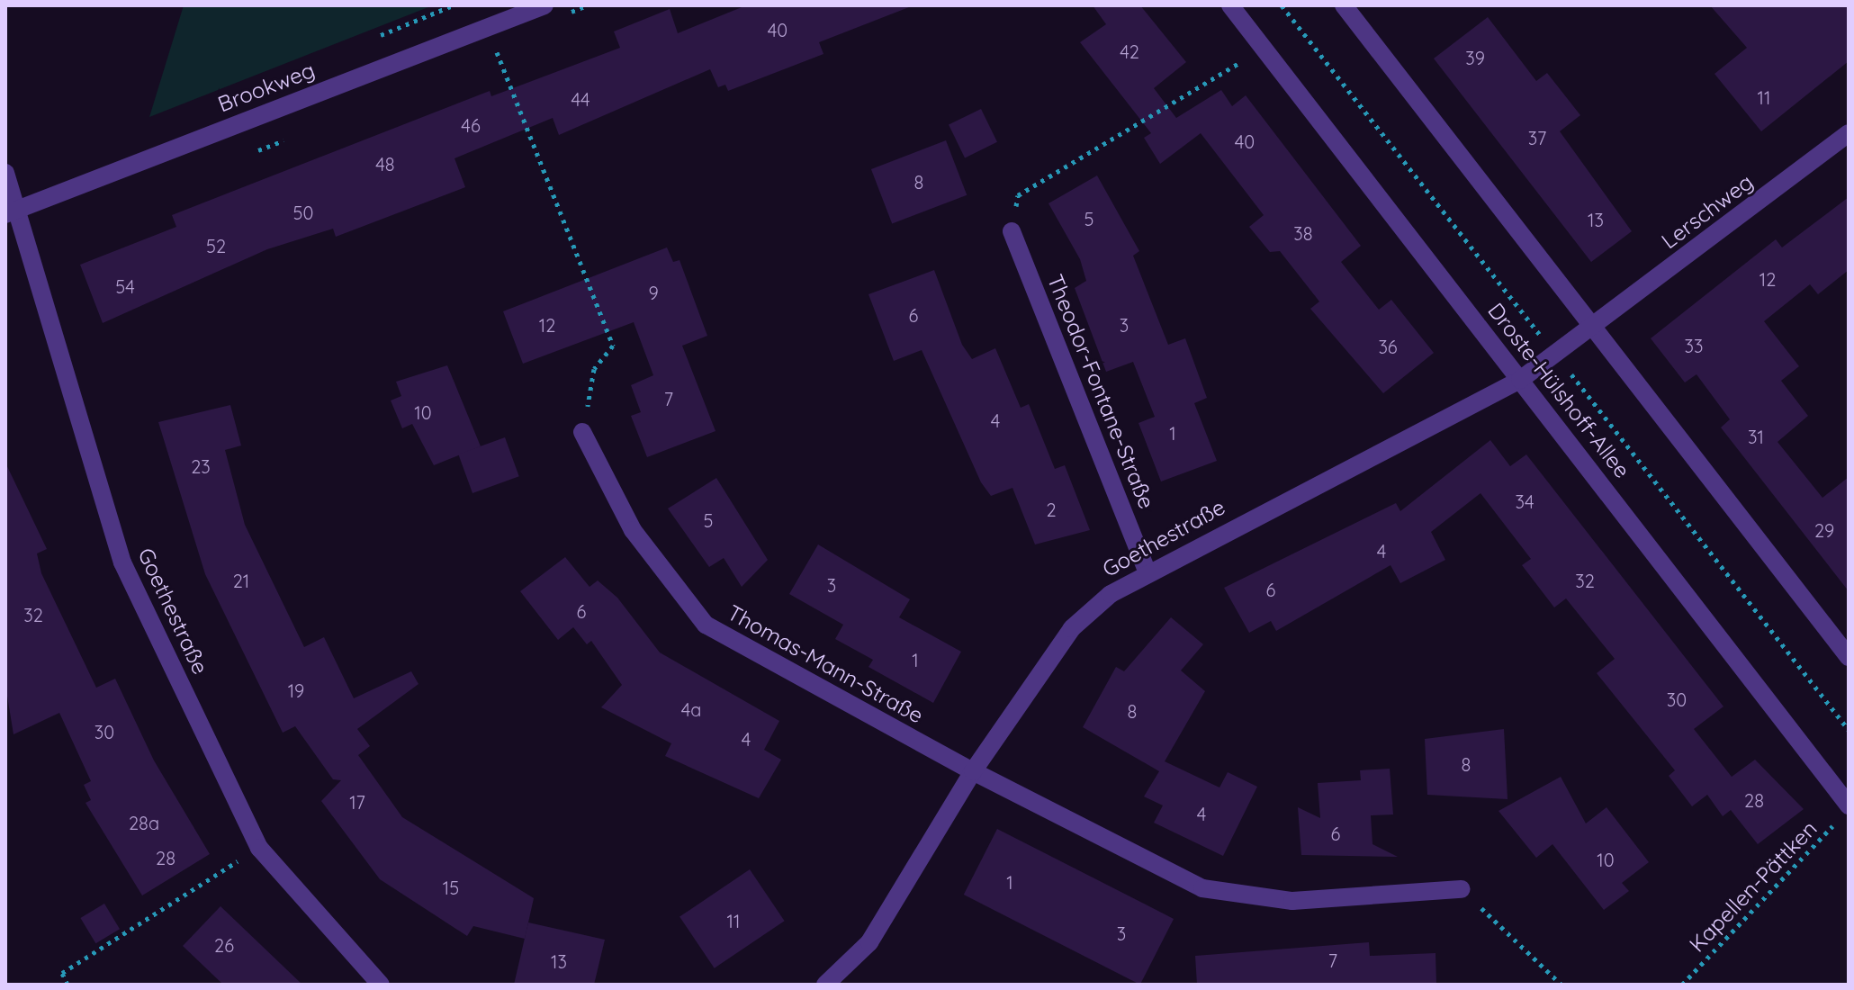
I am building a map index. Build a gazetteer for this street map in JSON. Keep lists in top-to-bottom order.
{
  "streets": {
    "street": [
      "Brookweg",
      "Lerschweg",
      "Droste-Hülshoff-Allee",
      "Theodor-Fontane-Straße",
      "Goethestraße",
      "Thomas-Mann-Straße"
    ],
    "path": ["Kapellen-Pättken"]
  },
  "crossings": [
    ["Brookweg", "Goethestraße"],
    ["Lerschweg", "Droste-Hülshoff-Allee"],
    ["Lerschweg", "Goethestraße"],
    ["Droste-Hülshoff-Allee", "Goethestraße"],
    ["Droste-Hülshoff-Allee", "Kapellen-Pättken"],
    ["Theodor-Fontane-Straße", "Goethestraße"],
    ["Goethestraße", "Thomas-Mann-Straße"]
  ],
  "house_numbers": [
    "40",
    "42",
    "39",
    "11",
    "44",
    "46",
    "37",
    "40",
    "48",
    "8",
    "50",
    "5",
    "13",
    "38",
    "52",
    "12",
    "54",
    "9",
    "6",
    "12",
    "3",
    "33",
    "36",
    "7",
    "10",
    "4",
    "1",
    "31",
    "23",
    "34",
    "2",
    "5",
    "29",
    "4",
    "21",
    "32",
    "3",
    "6",
    "6",
    "32",
    "1",
    "19",
    "30",
    "4a",
    "8",
    "30",
    "4",
    "8",
    "28",
    "17",
    "4",
    "28a",
    "6",
    "28",
    "10",
    "1",
    "15",
    "11",
    "3",
    "26",
    "7",
    "13"
  ]
}
